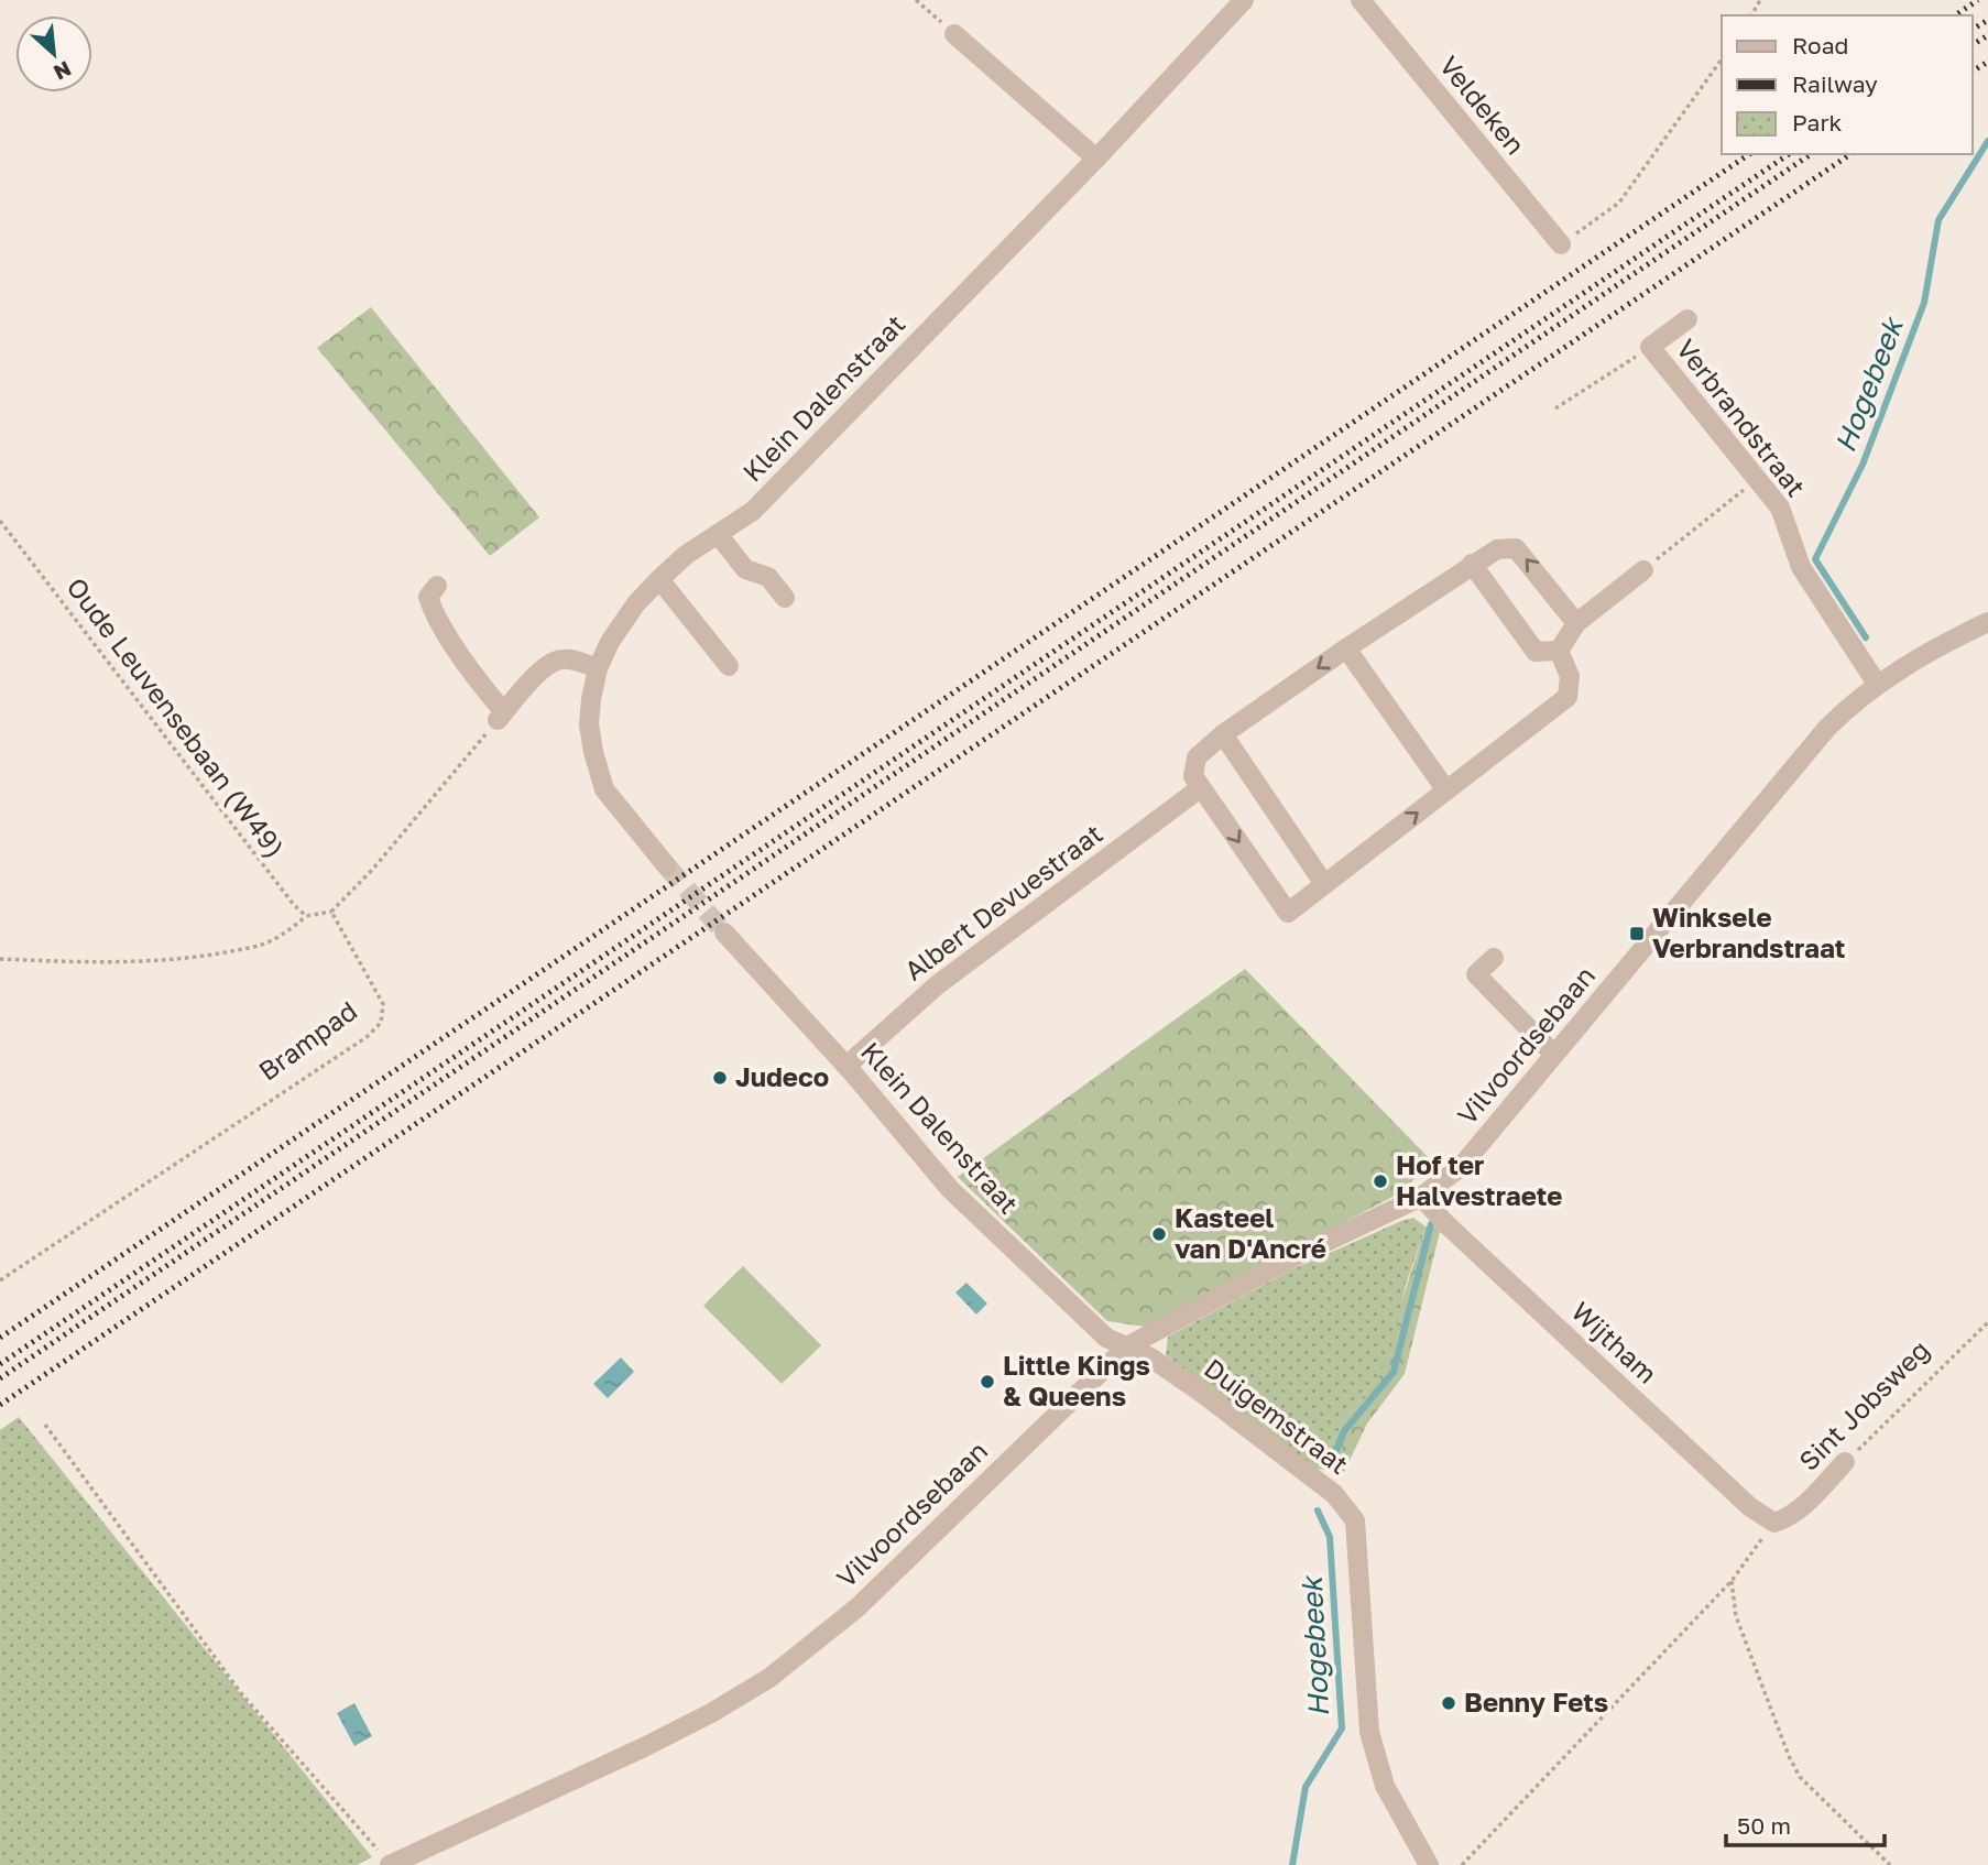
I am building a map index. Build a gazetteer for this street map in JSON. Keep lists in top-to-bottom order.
{
  "streets": {
    "street": [
      "Veldeken",
      "Klein Dalenstraat",
      "Verbrandstraat",
      "Albert Devuestraat",
      "Vilvoordsebaan",
      "Wijtham",
      "Sint Jobsweg",
      "Duigemstraat"
    ],
    "path": ["Oude Leuvensebaan (W49)", "Brampad"]
  },
  "crossings": [
    ["Klein Dalenstraat", "Albert Devuestraat"],
    ["Klein Dalenstraat", "Vilvoordsebaan"],
    ["Klein Dalenstraat", "Duigemstraat"],
    ["Verbrandstraat", "Vilvoordsebaan"],
    ["Vilvoordsebaan", "Wijtham"],
    ["Vilvoordsebaan", "Duigemstraat"],
    ["Wijtham", "Sint Jobsweg"]
  ],
  "water": ["Hogebeek"],
  "places": {
    "transit": ["Winksele Verbrandstraat"],
    "other": [
      "Judeco",
      "Hof ter Halvestraete",
      "Kasteel van D'Ancré",
      "Little Kings & Queens",
      "Benny Fets"
    ]
  },
  "legend": ["Road", "Railway", "Park"],
  "scale_bar": "50 m",
  "north": "bottom right"
}
